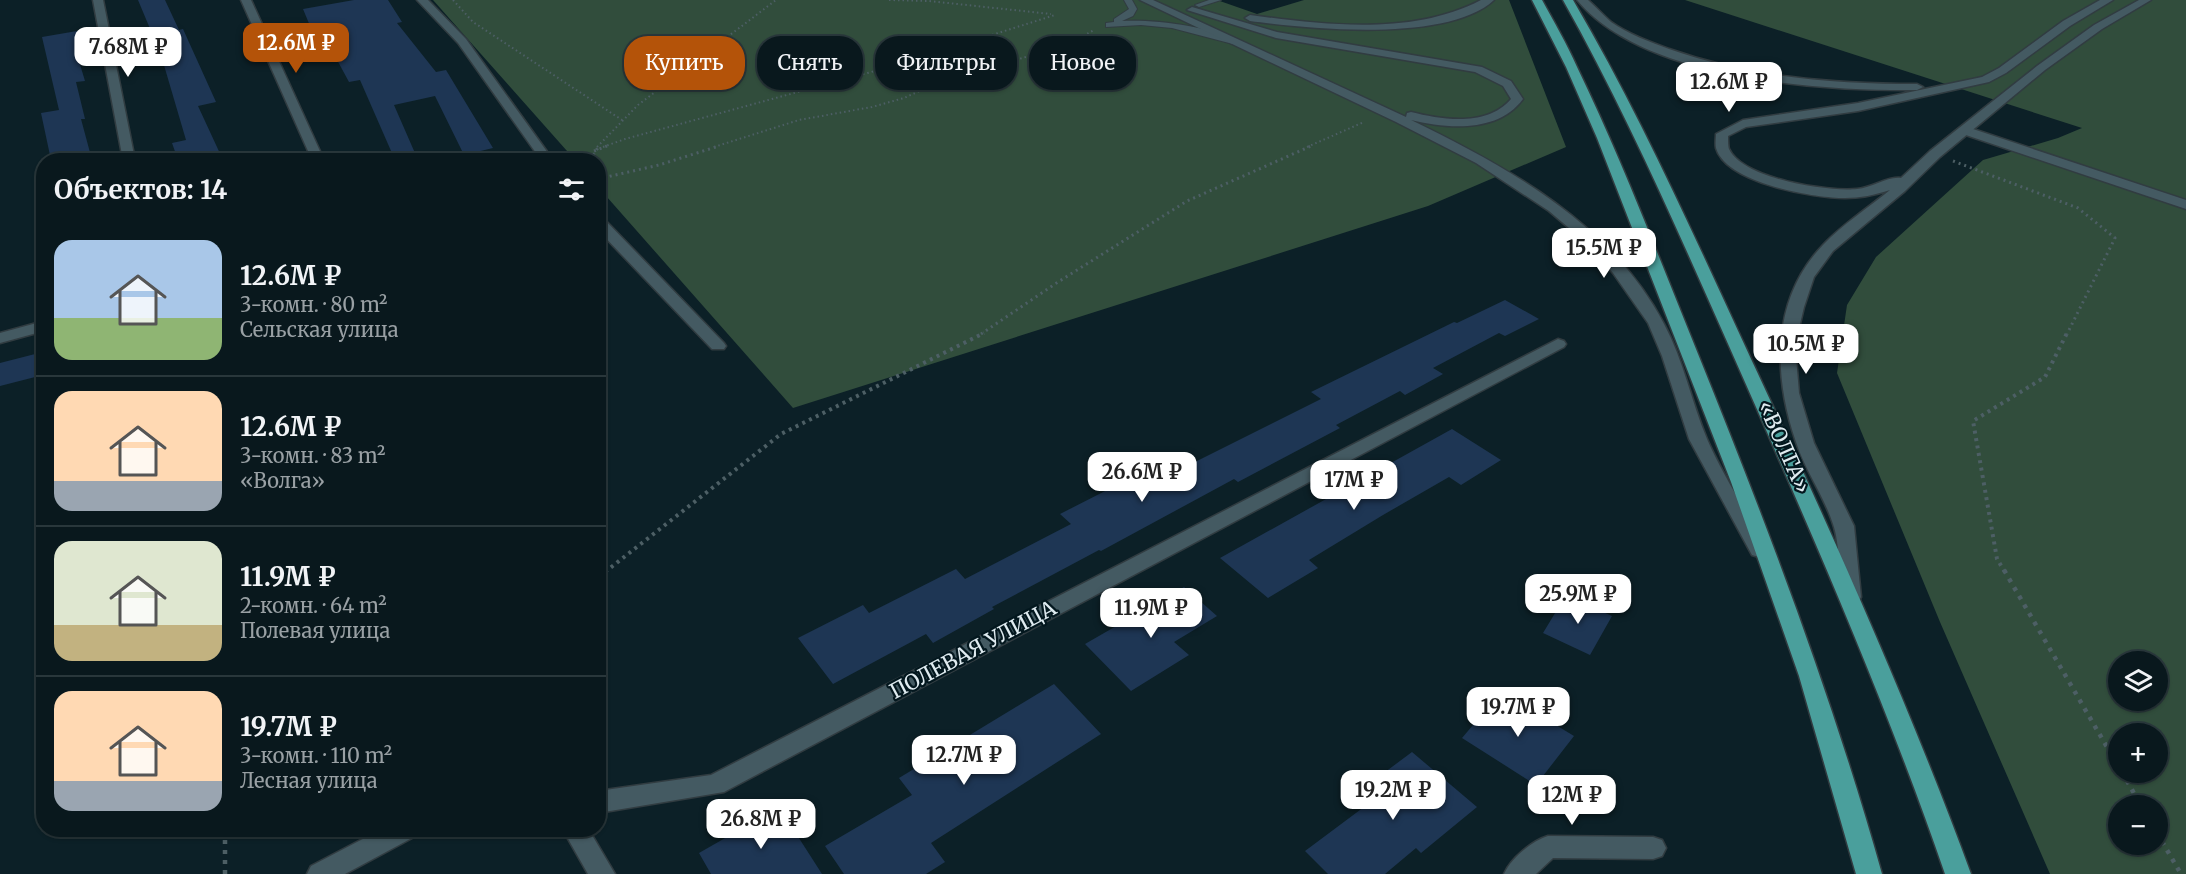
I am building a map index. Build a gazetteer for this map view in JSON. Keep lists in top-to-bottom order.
{
  "streets": {
    "highway": ["«ВОЛГА»"],
    "street": ["ПОЛЕВАЯ УЛИЦА"]
  },
  "page": {
    "price": [
      "12.6M ₽",
      "7.68M ₽",
      "12.6M ₽",
      "15.5M ₽",
      "10.5M ₽",
      "26.6M ₽",
      "17M ₽",
      "25.9M ₽",
      "11.9M ₽",
      "19.7M ₽",
      "12.7M ₽",
      "19.2M ₽",
      "12M ₽",
      "26.8M ₽"
    ],
    "chip": [
      "Купить",
      "Снять",
      "Фильтры",
      "Новое"
    ],
    "heading": "Объектов: 14",
    "list": [
      {
        "name": "12.6M ₽",
        "note": "3-комн. · 80 m² · Сельская улица"
      },
      {
        "name": "12.6M ₽",
        "note": "3-комн. · 83 m² · «Волга»"
      },
      {
        "name": "11.9M ₽",
        "note": "2-комн. · 64 m² · Полевая улица"
      },
      {
        "name": "19.7M ₽",
        "note": "3-комн. · 110 m² · Лесная улица"
      }
    ],
    "map_buttons": ["+", "−"]
  }
}
